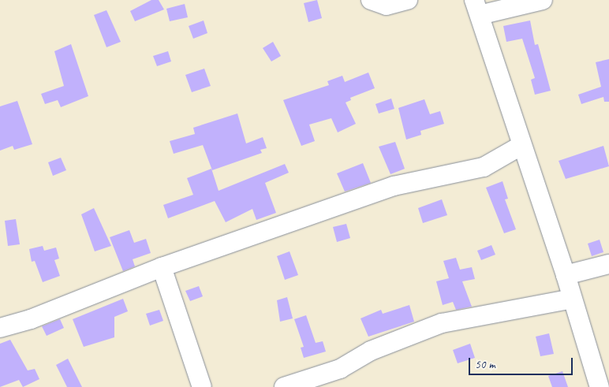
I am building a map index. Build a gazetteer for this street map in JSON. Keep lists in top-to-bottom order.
{
  "scale_bar": "50 m"
}
